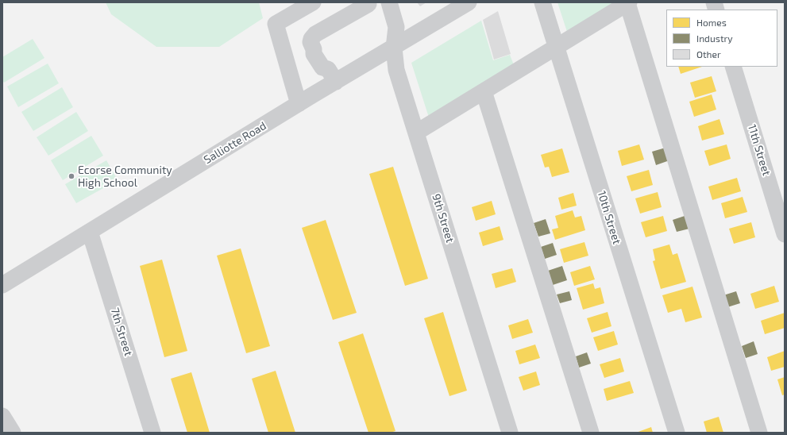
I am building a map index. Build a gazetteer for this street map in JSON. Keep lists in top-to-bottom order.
{
  "streets": {
    "street": [
      "Salliotte Road",
      "11th Street",
      "10th Street",
      "9th Street",
      "7th Street"
    ]
  },
  "crossings": [
    ["Salliotte Road", "9th Street"],
    ["Salliotte Road", "7th Street"]
  ],
  "places": ["Ecorse Community High School"],
  "legend": ["Homes", "Industry", "Other"]
}
